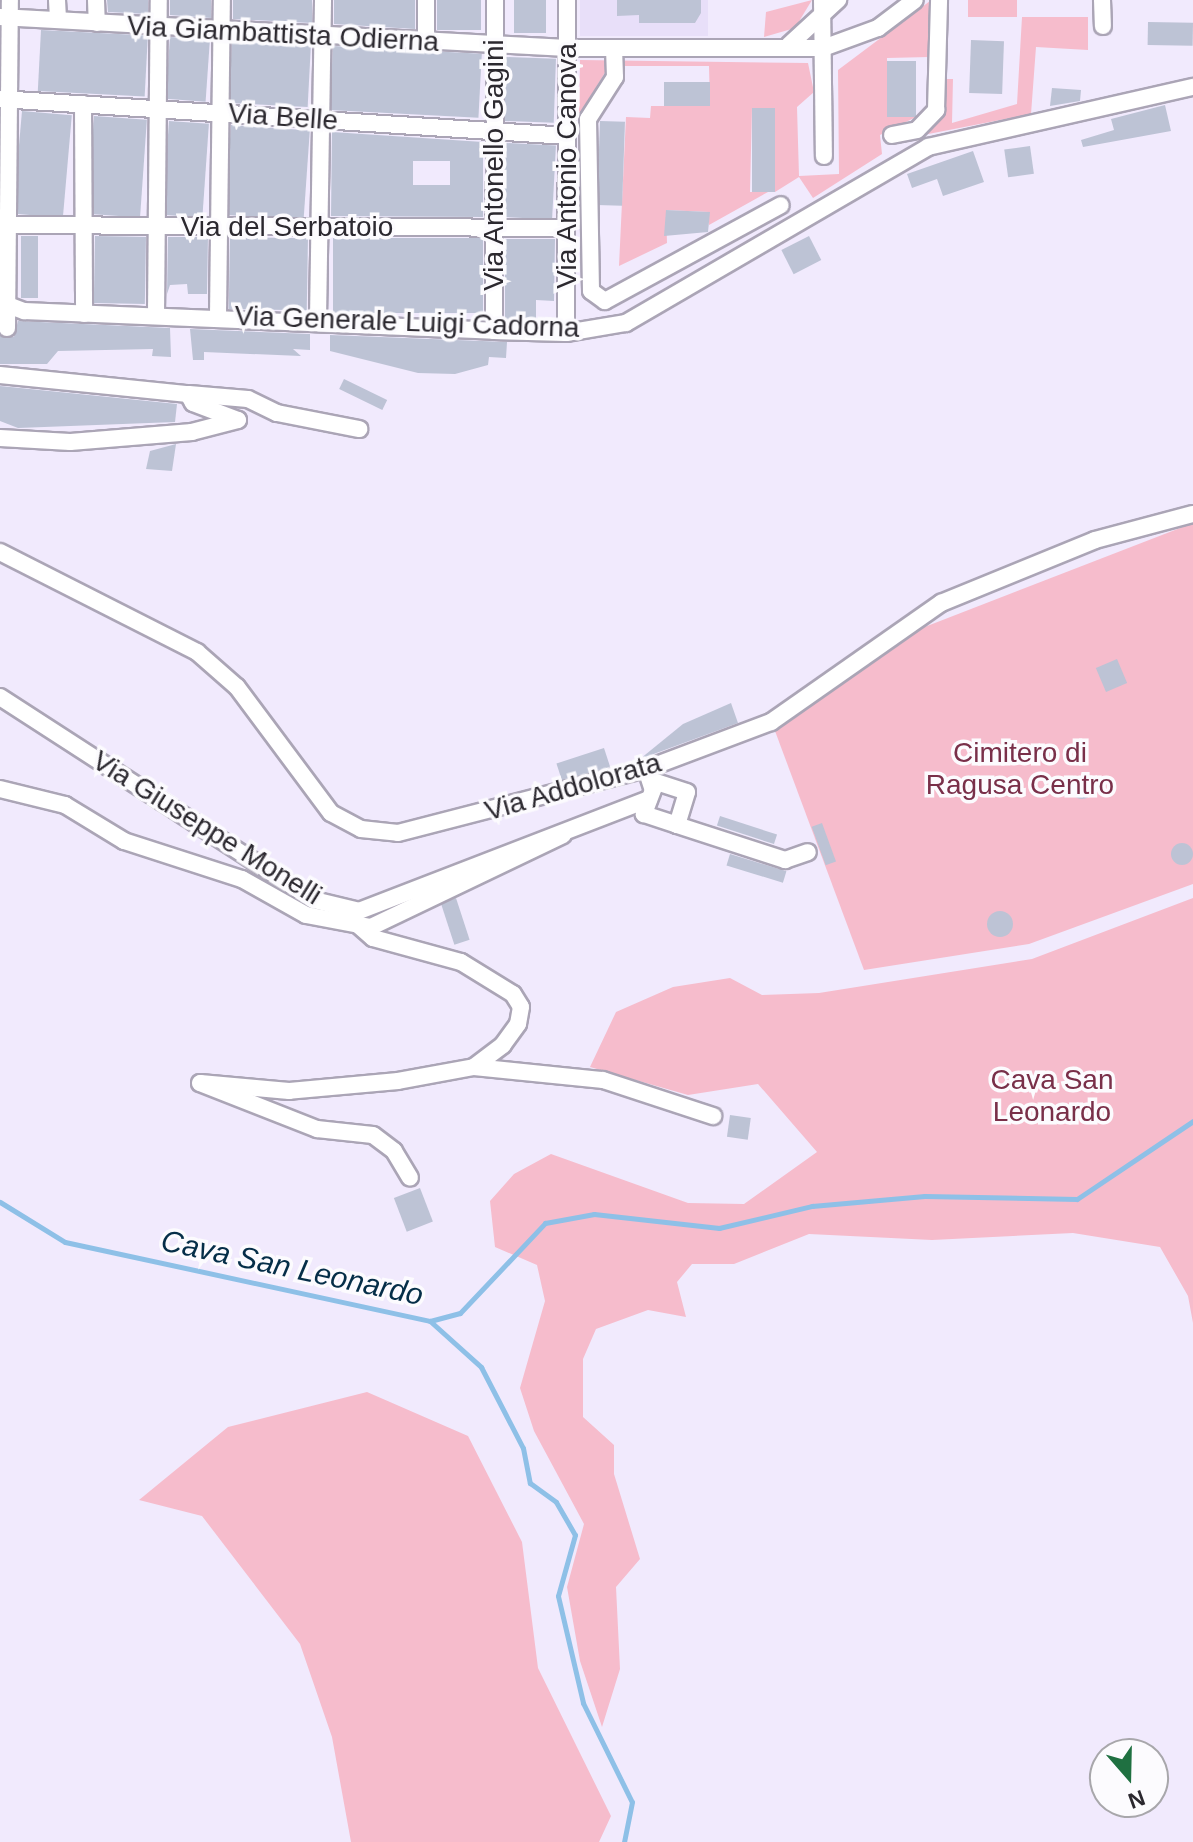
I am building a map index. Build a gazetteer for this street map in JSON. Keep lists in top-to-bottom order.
{
  "streets": {
    "street": [
      "Via Giambattista Odierna",
      "Via Belle",
      "Via Antonello Gagini",
      "Via Antonio Canova",
      "Via del Serbatoio",
      "Via Generale Luigi Cadorna",
      "Via Addolorata",
      "Via Giuseppe Monelli"
    ]
  },
  "crossings": [
    ["Via Giambattista Odierna", "Via Antonello Gagini"],
    ["Via Giambattista Odierna", "Via Antonio Canova"],
    ["Via Belle", "Via Antonello Gagini"],
    ["Via Belle", "Via Antonio Canova"],
    ["Via Antonello Gagini", "Via del Serbatoio"],
    ["Via Antonello Gagini", "Via Generale Luigi Cadorna"],
    ["Via Antonio Canova", "Via del Serbatoio"],
    ["Via Antonio Canova", "Via Generale Luigi Cadorna"]
  ],
  "water": ["Cava San Leonardo"],
  "parks": ["Cimitero di Ragusa Centro", "Cava San Leonardo"],
  "north": "bottom"
}
